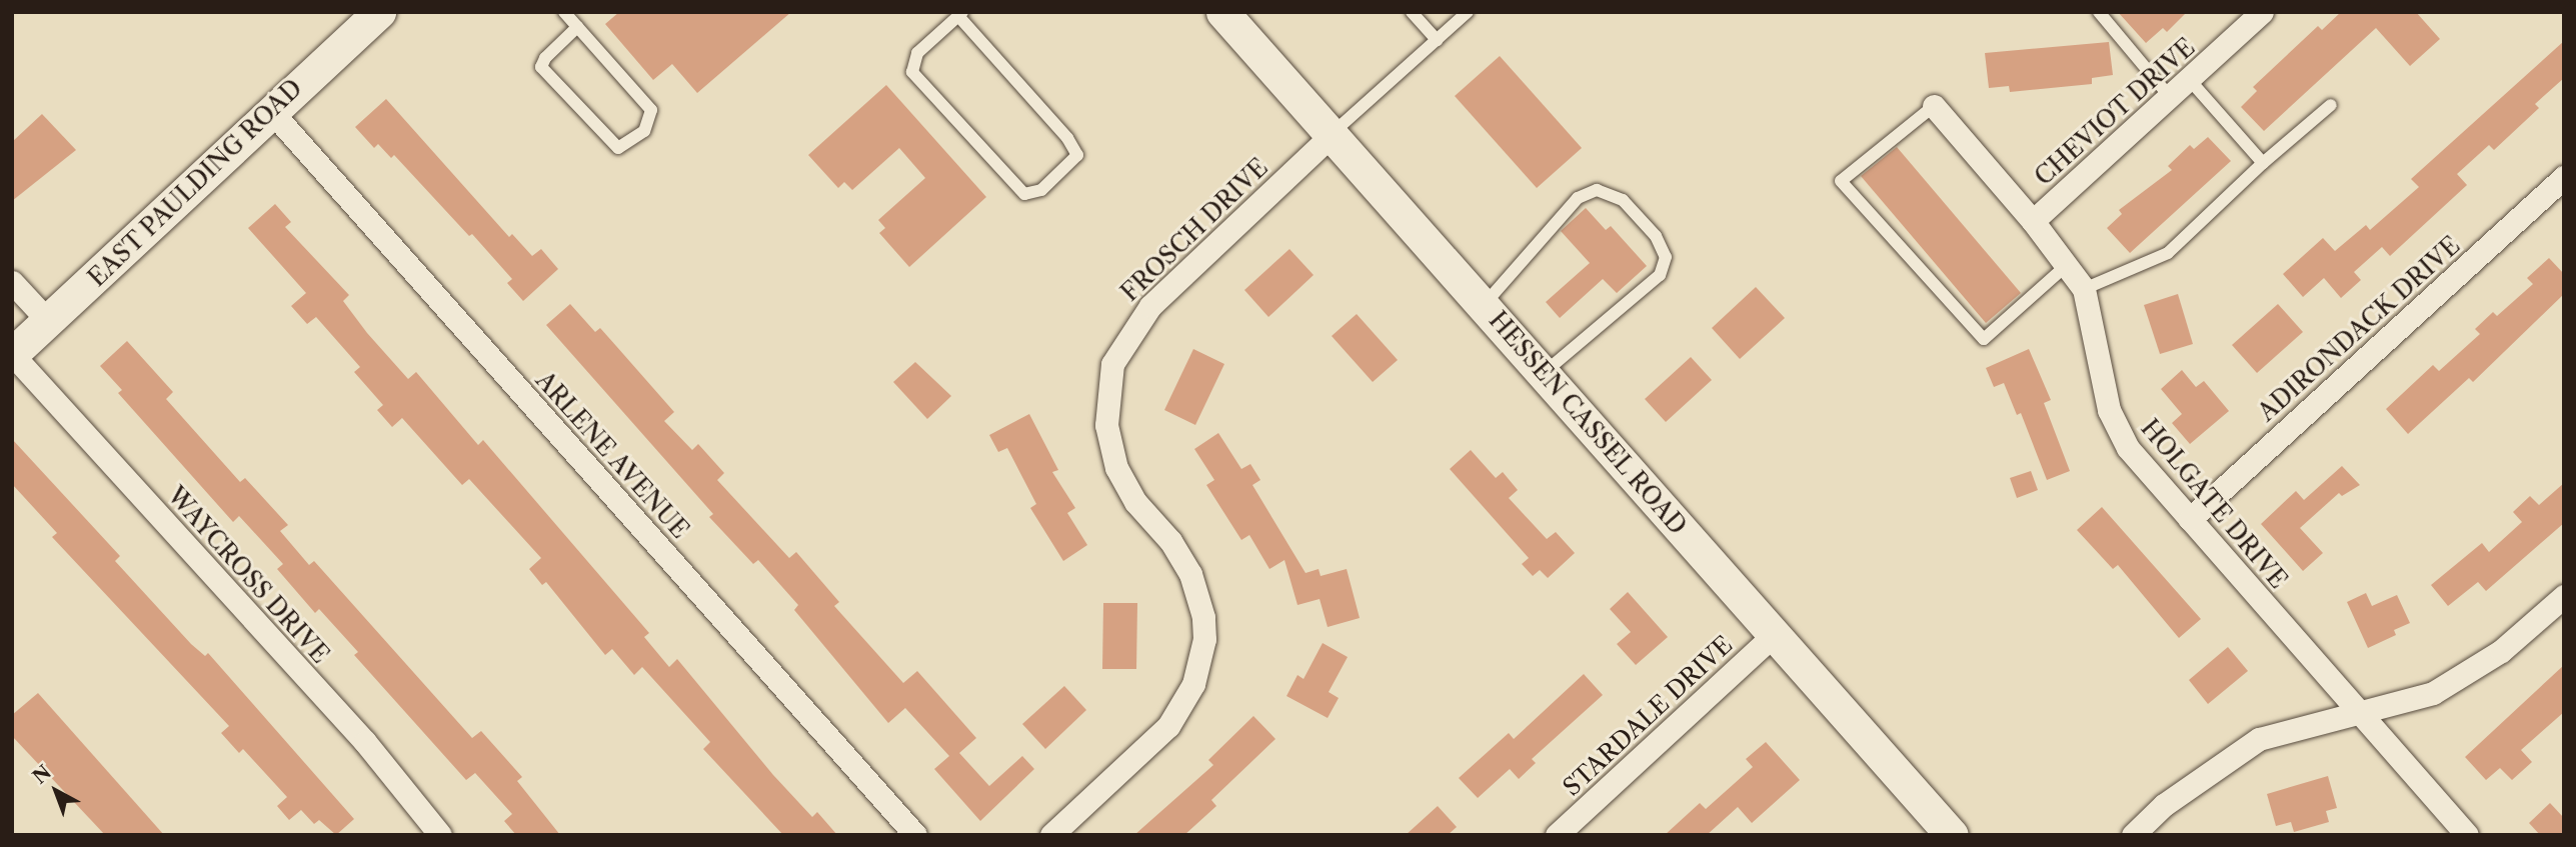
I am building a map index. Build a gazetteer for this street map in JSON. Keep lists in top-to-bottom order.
{
  "streets": {
    "main road": ["EAST PAULDING ROAD", "HESSEN CASSEL ROAD"],
    "street": [
      "CHEVIOT DRIVE",
      "FROSCH DRIVE",
      "ADIRONDACK DRIVE",
      "ARLENE AVENUE",
      "HOLGATE DRIVE",
      "WAYCROSS DRIVE",
      "STARDALE DRIVE"
    ]
  },
  "crossings": [
    ["CHEVIOT DRIVE", "HOLGATE DRIVE"],
    ["EAST PAULDING ROAD", "ARLENE AVENUE"],
    ["EAST PAULDING ROAD", "WAYCROSS DRIVE"],
    ["FROSCH DRIVE", "HESSEN CASSEL ROAD"],
    ["ADIRONDACK DRIVE", "HOLGATE DRIVE"],
    ["HESSEN CASSEL ROAD", "STARDALE DRIVE"]
  ],
  "north": "top left"
}
